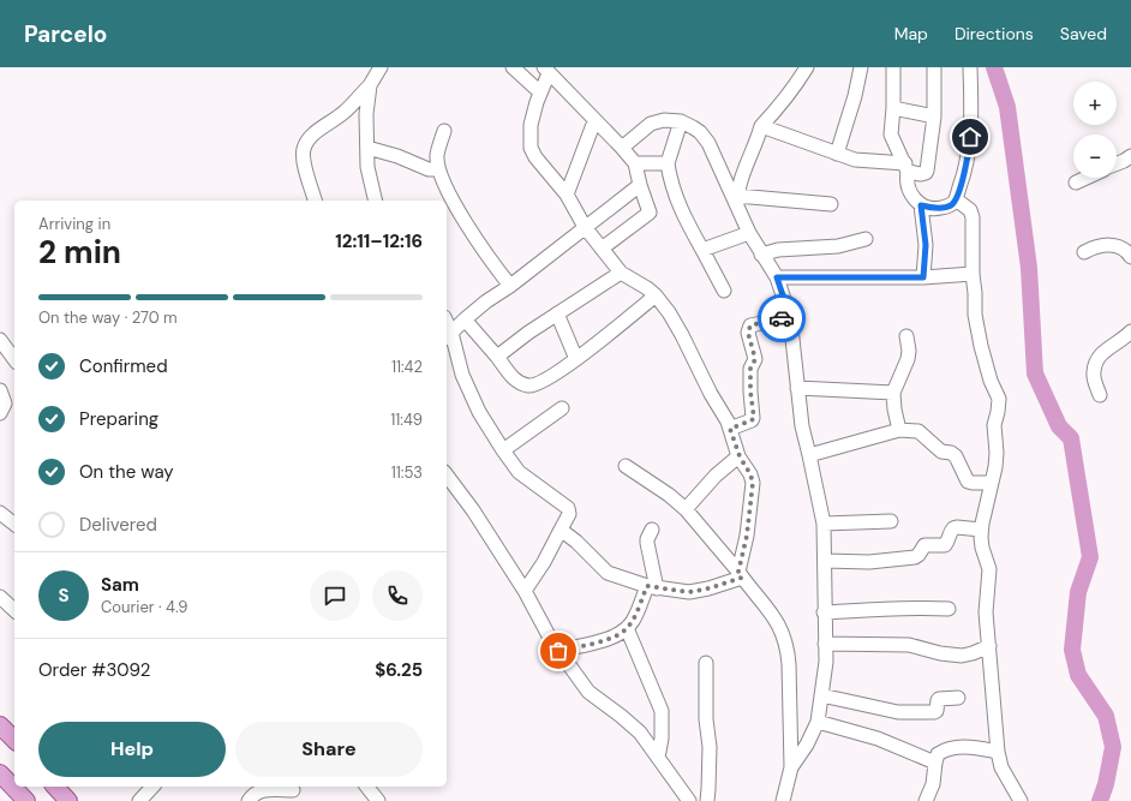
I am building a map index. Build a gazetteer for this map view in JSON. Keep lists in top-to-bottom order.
{
  "page": {
    "header": "Parcelo",
    "nav": ["Map", "Directions", "Saved"],
    "map_buttons": ["+", "−"],
    "heading": ["2 min", "Arriving in", "12:11–12:16"],
    "panel": [
      "Sam",
      "Courier · 4.9",
      "Order #3092",
      "$6.25"
    ],
    "bar": "On the way · 270 m",
    "list": [
      ["Confirmed", "11:42"],
      ["Preparing", "11:49"],
      ["On the way", "11:53"],
      "Delivered"
    ],
    "round": "S",
    "buttons": ["Help", "Share"]
  }
}
